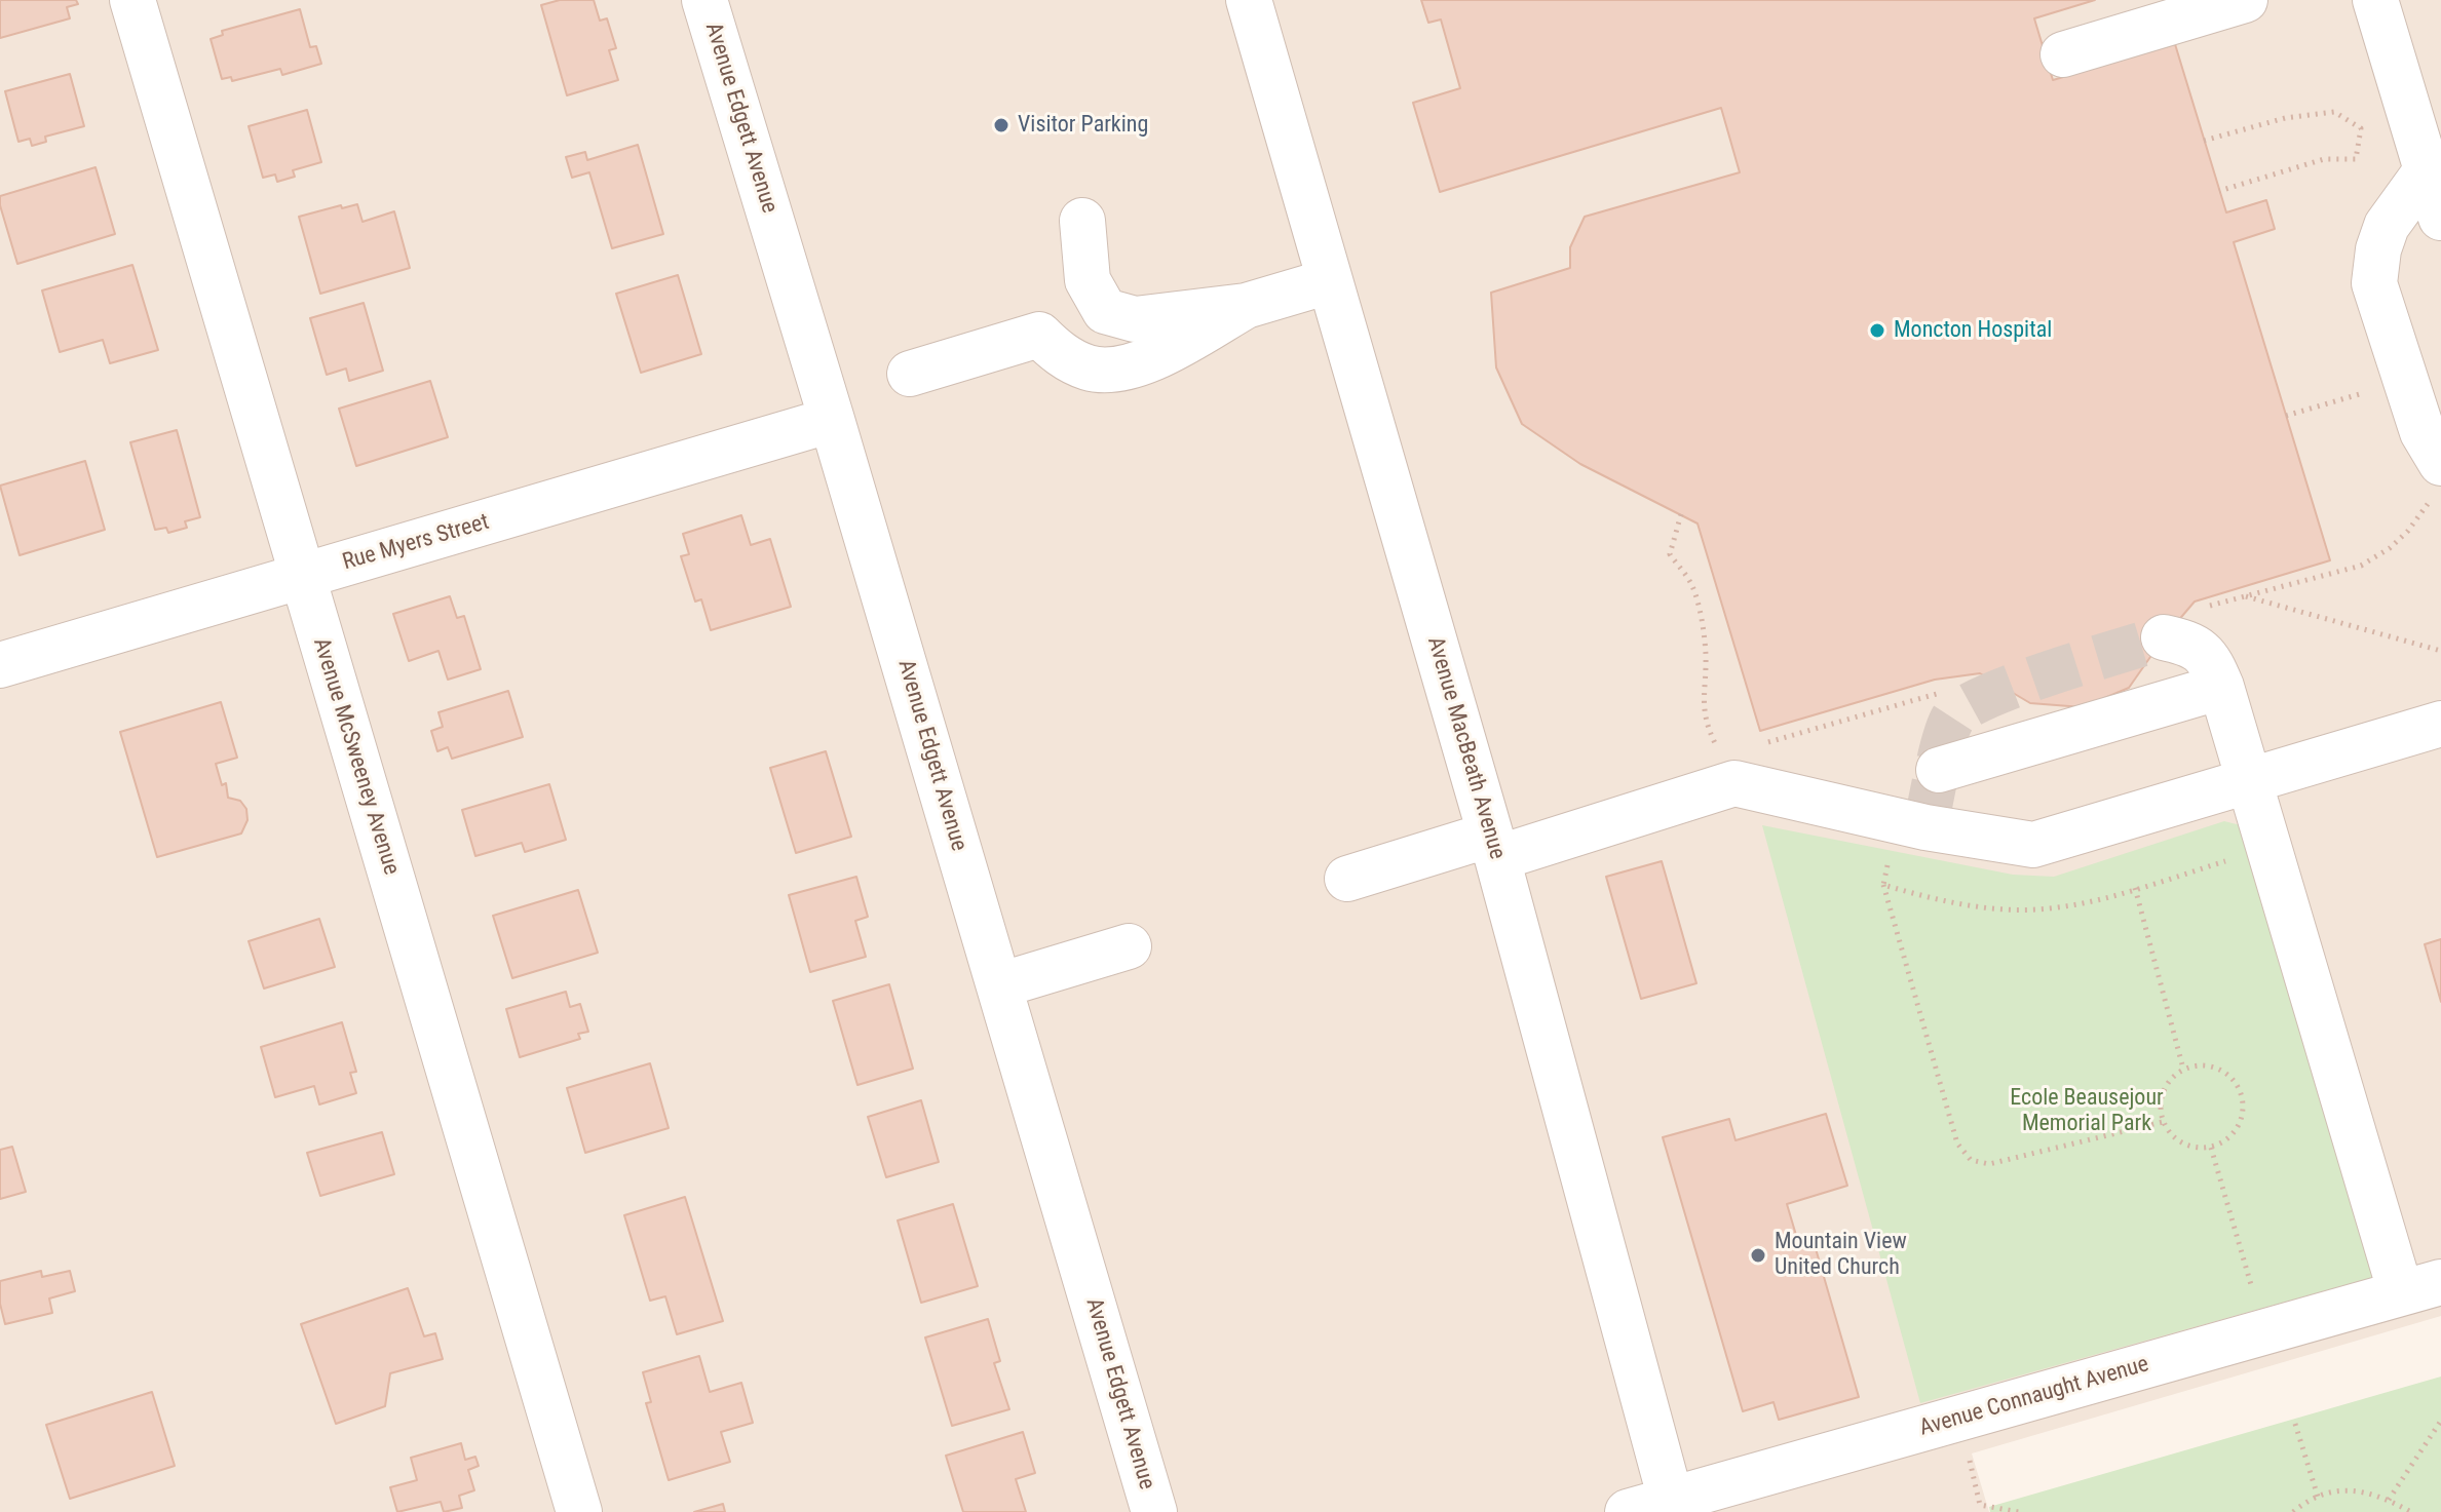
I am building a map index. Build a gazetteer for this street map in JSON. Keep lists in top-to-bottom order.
{
  "streets": {
    "street": [
      "Avenue Edgett Avenue",
      "Rue Myers Street",
      "Avenue MacBeath Avenue",
      "Avenue McSweeney Avenue",
      "Avenue Connaught Avenue"
    ]
  },
  "crossings": [
    ["Avenue Edgett Avenue", "Rue Myers Street"],
    ["Rue Myers Street", "Avenue McSweeney Avenue"],
    ["Avenue MacBeath Avenue", "Avenue Connaught Avenue"]
  ],
  "parks": ["Ecole Beausejour Memorial Park"],
  "places": ["Visitor Parking", "Moncton Hospital", "Mountain View United Church"]
}
